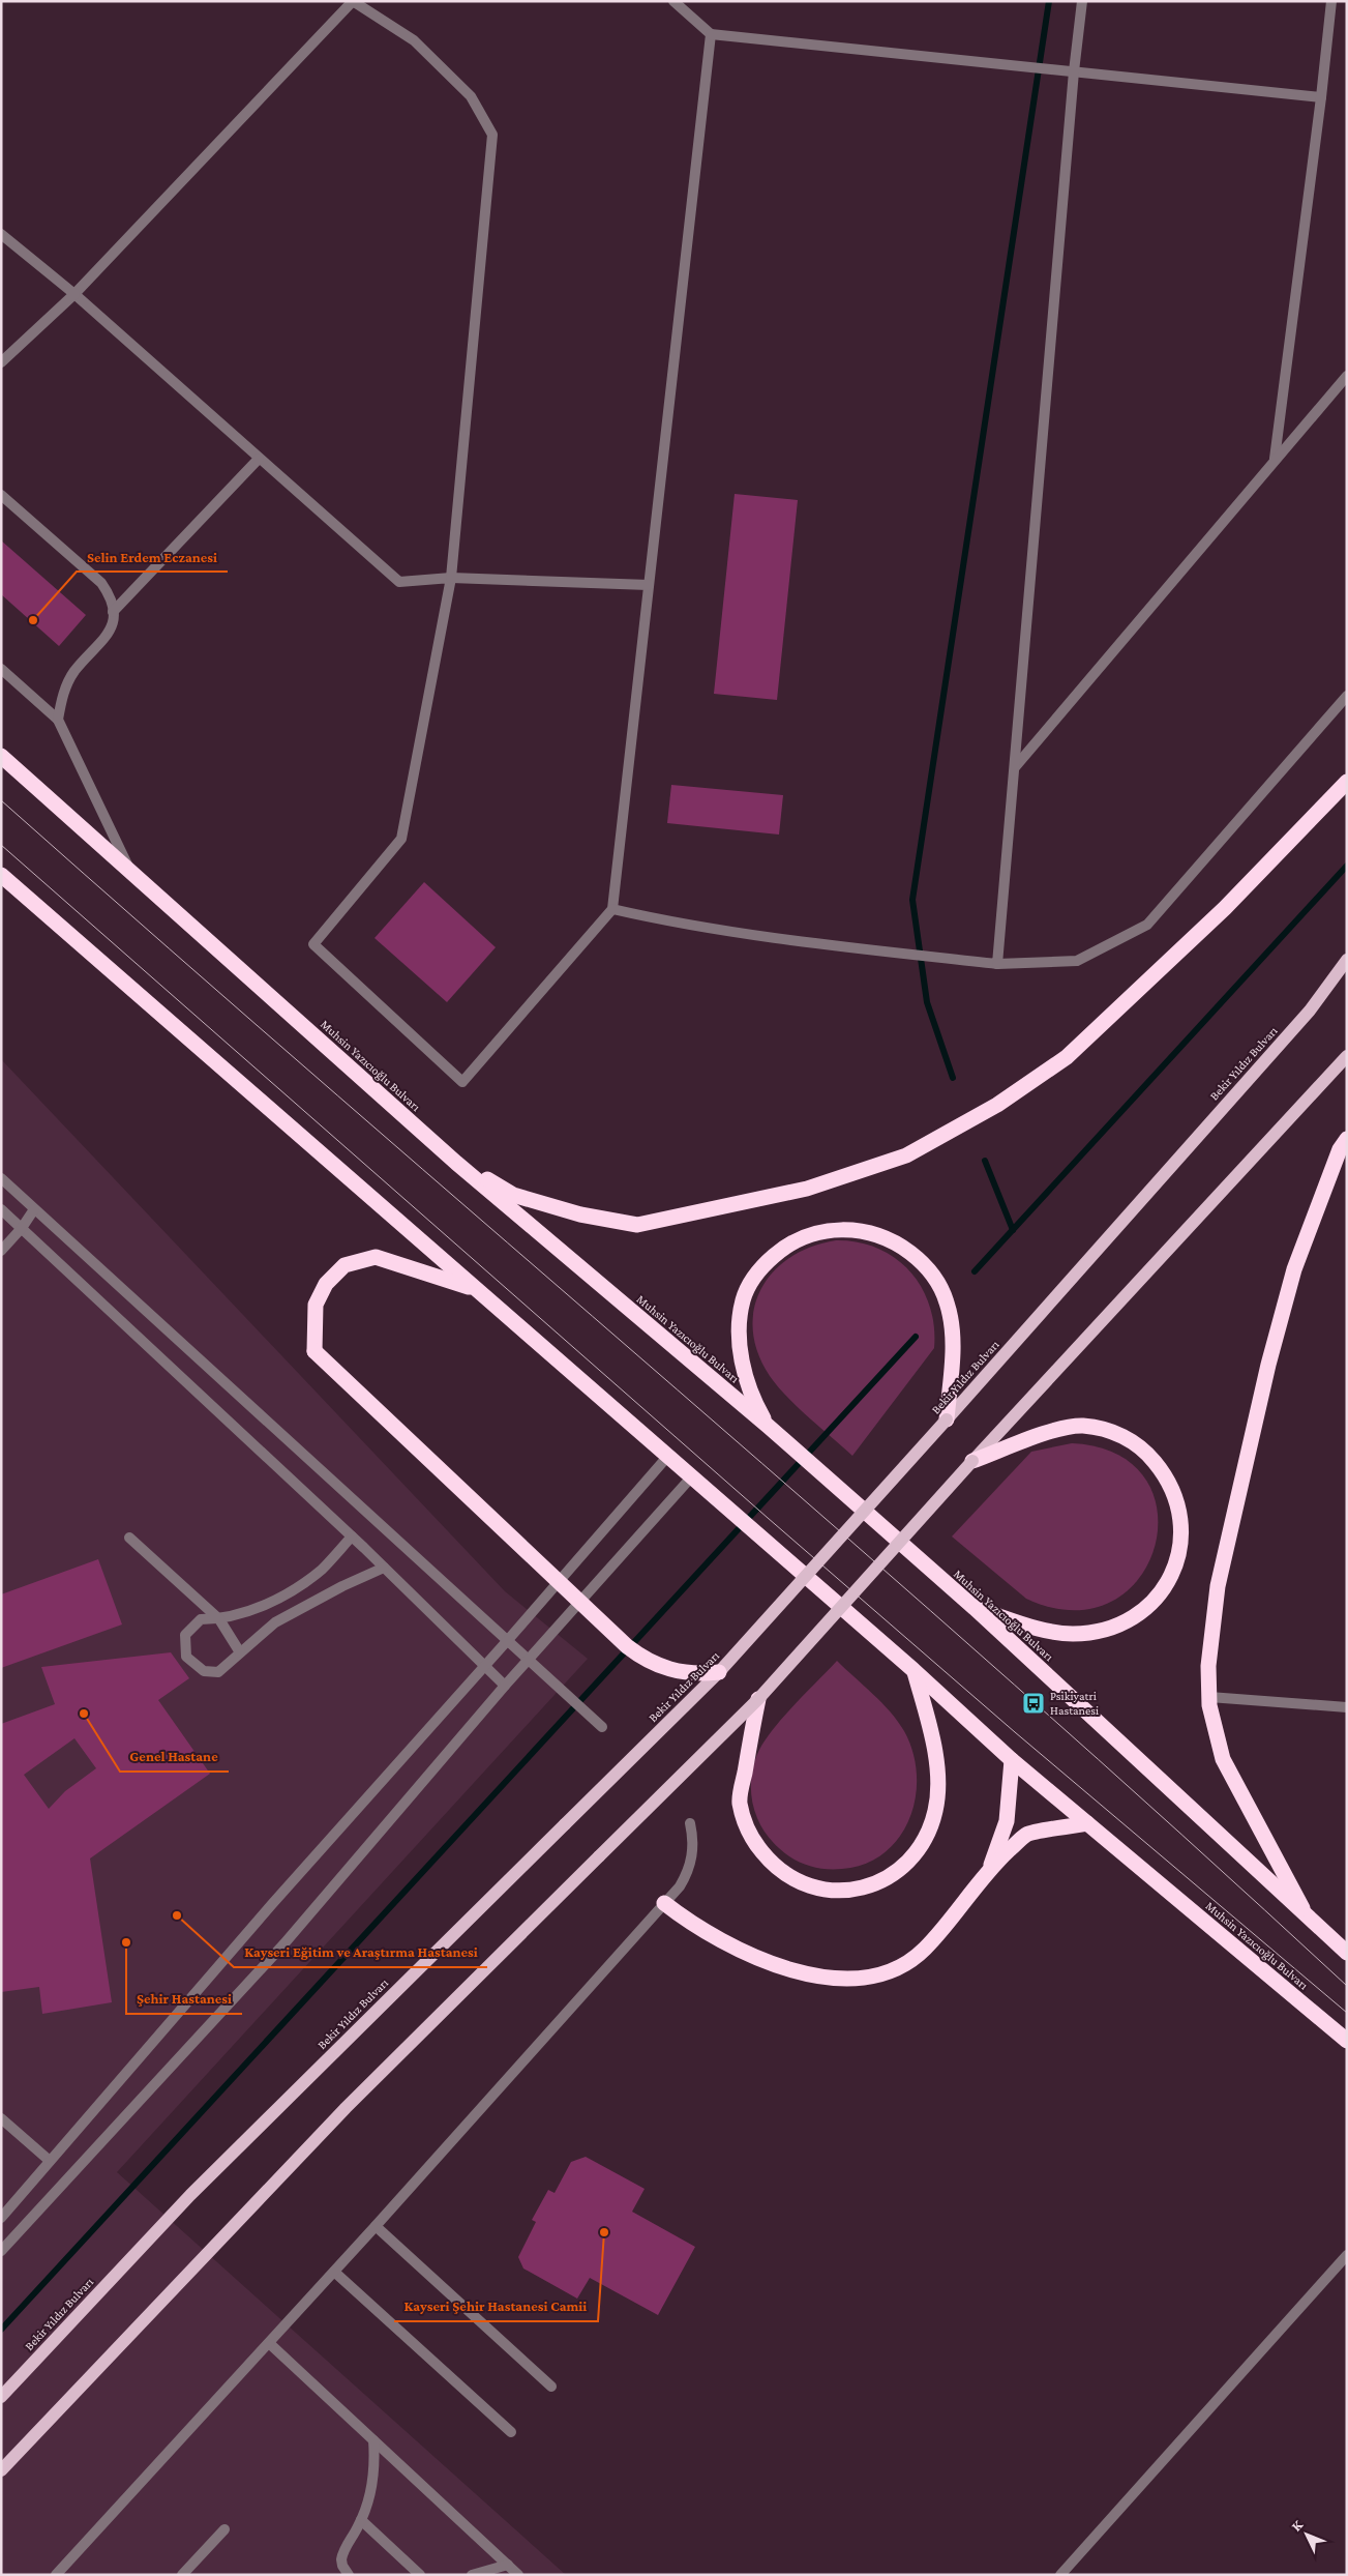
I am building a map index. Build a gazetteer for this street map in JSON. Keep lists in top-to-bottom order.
{
  "streets": {
    "highway": ["Muhsin Yazıcıoğlu Bulvarı"],
    "main road": ["Bekir Yıldız Bulvarı"]
  },
  "places": {
    "other": [
      "Selin Erdem Eczanesi",
      "Genel Hastane",
      "Kayseri Eğitim ve Araştırma Hastanesi",
      "Şehir Hastanesi",
      "Kayseri Şehir Hastanesi Camii"
    ],
    "bus stop": ["Psikiyatri Hastanesi"]
  },
  "north": "top left"
}
